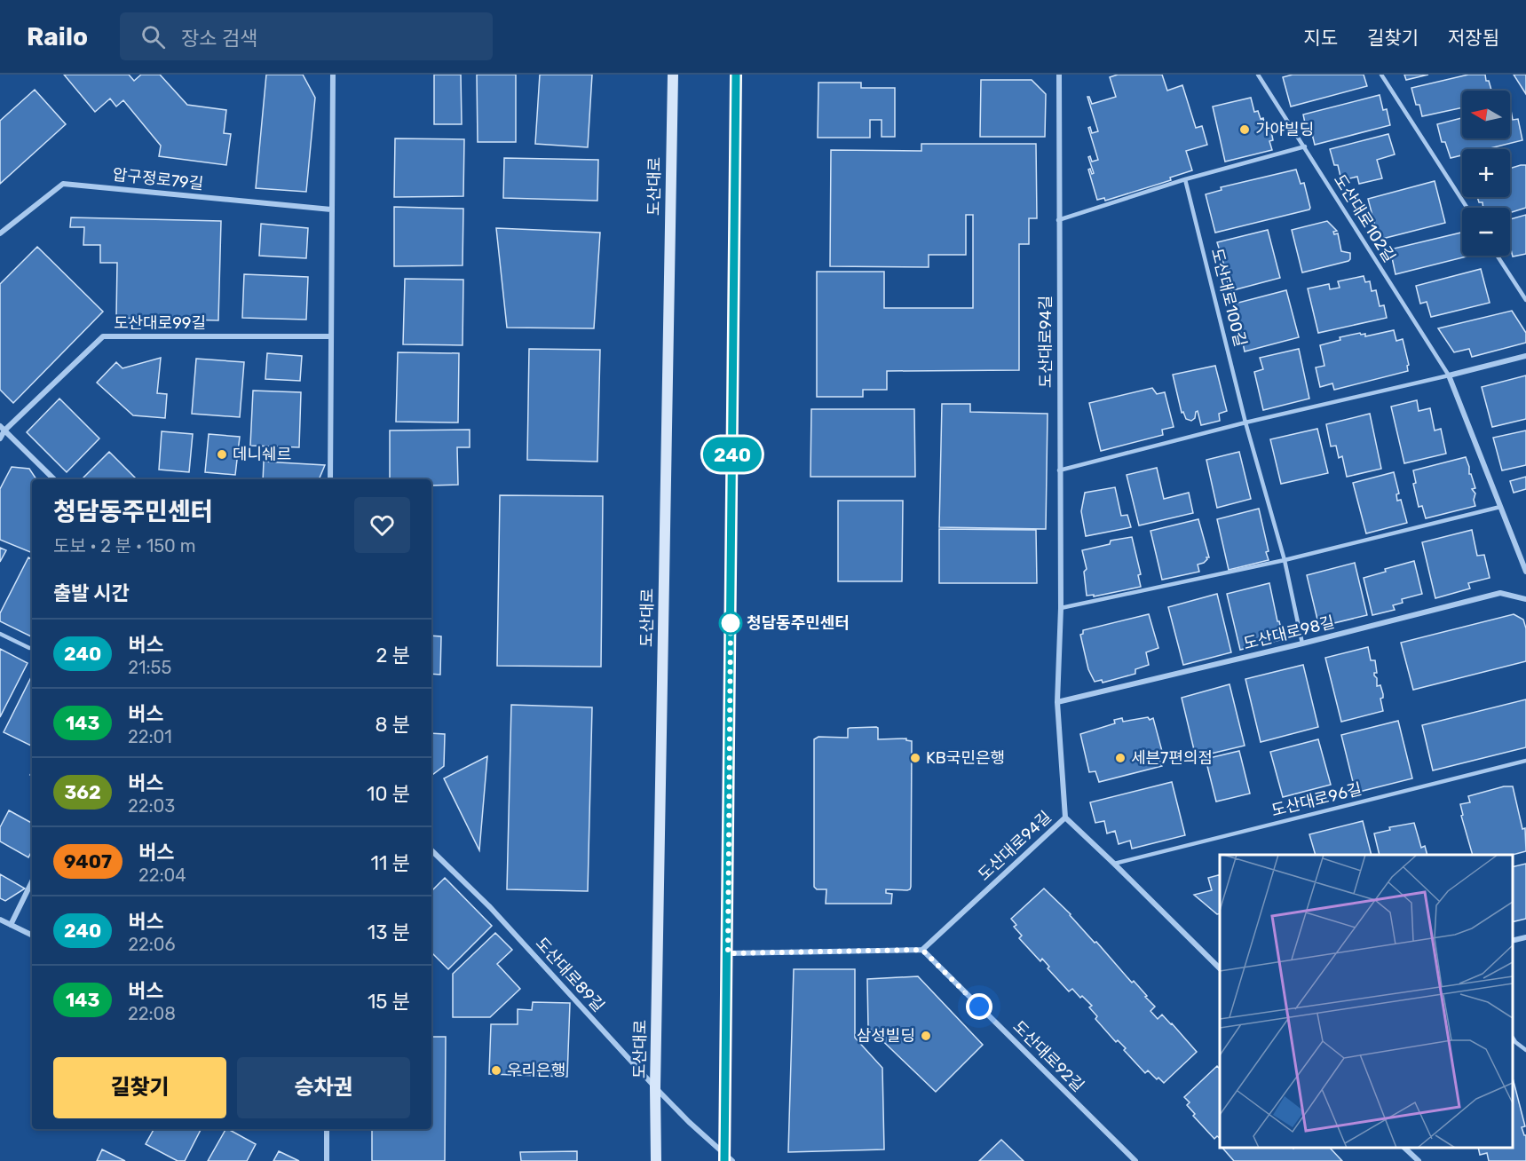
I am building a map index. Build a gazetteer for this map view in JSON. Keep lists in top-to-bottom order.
{
  "streets": {
    "main road": ["도산대로"],
    "street": [
      "압구정로79길",
      "도산대로99길",
      "도산대로94길",
      "도산대로98길",
      "도산대로89길",
      "도산대로92길"
    ],
    "lane": ["도산대로102길", "도산대로100길", "도산대로96길"]
  },
  "crossings": [
    ["도산대로", "도산대로89길"],
    ["도산대로100길", "도산대로98길"],
    ["도산대로94길", "도산대로98길"],
    ["도산대로94길", "도산대로92길"]
  ],
  "places": [
    "가야빌딩",
    "데니쉐르",
    "청담동주민센터",
    "KB국민은행",
    "세븐7편의점",
    "삼성빌딩",
    "우리은행"
  ],
  "lines": ["bus line 240"],
  "north": "left",
  "page": {
    "header": "Railo",
    "search": "장소 검색",
    "nav": ["지도", "길찾기", "저장됨"],
    "on_map": "240",
    "map_buttons": ["+", "−"],
    "heading": [
      ["청담동주민센터", "도보 · 2 분 · 150 m"],
      "출발 시간"
    ],
    "list": [
      {
        "mark": "240",
        "name": "버스",
        "note": "21:55",
        "value": "2 분"
      },
      {
        "mark": "143",
        "name": "버스",
        "note": "22:01",
        "value": "8 분"
      },
      {
        "mark": "362",
        "name": "버스",
        "note": "22:03",
        "value": "10 분"
      },
      {
        "mark": "9407",
        "name": "버스",
        "note": "22:04",
        "value": "11 분"
      },
      {
        "mark": "240",
        "name": "버스",
        "note": "22:06",
        "value": "13 분"
      },
      {
        "mark": "143",
        "name": "버스",
        "note": "22:08",
        "value": "15 분"
      }
    ],
    "buttons": ["길찾기", "승차권"]
  }
}
